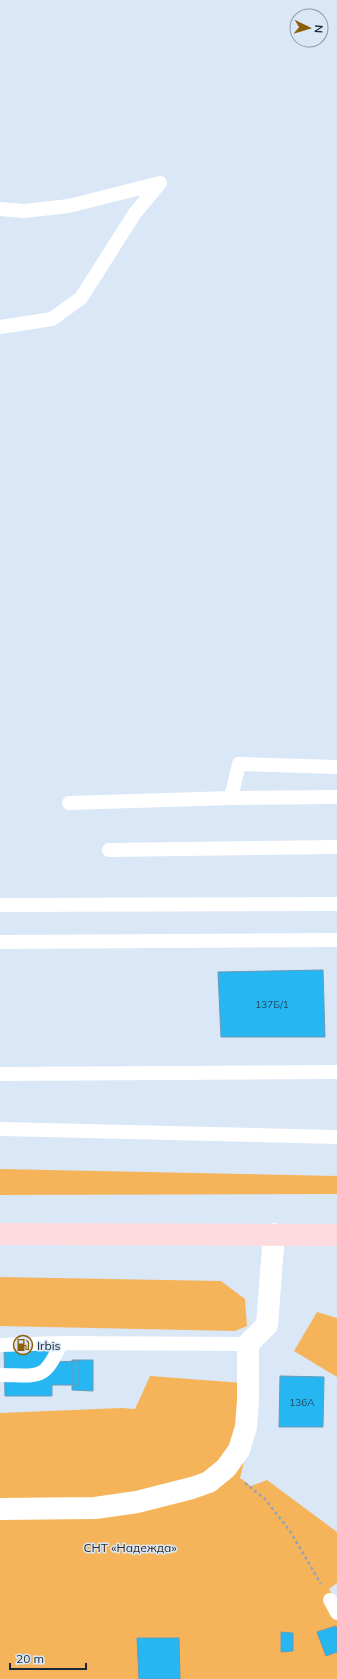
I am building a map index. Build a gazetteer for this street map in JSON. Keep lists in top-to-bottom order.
{
  "parks": ["СНТ «Надежда»"],
  "places": {
    "fuel station": ["Irbis"]
  },
  "house_numbers": ["137Б/1", "136А"],
  "scale_bar": "20 m",
  "north": "right"
}
